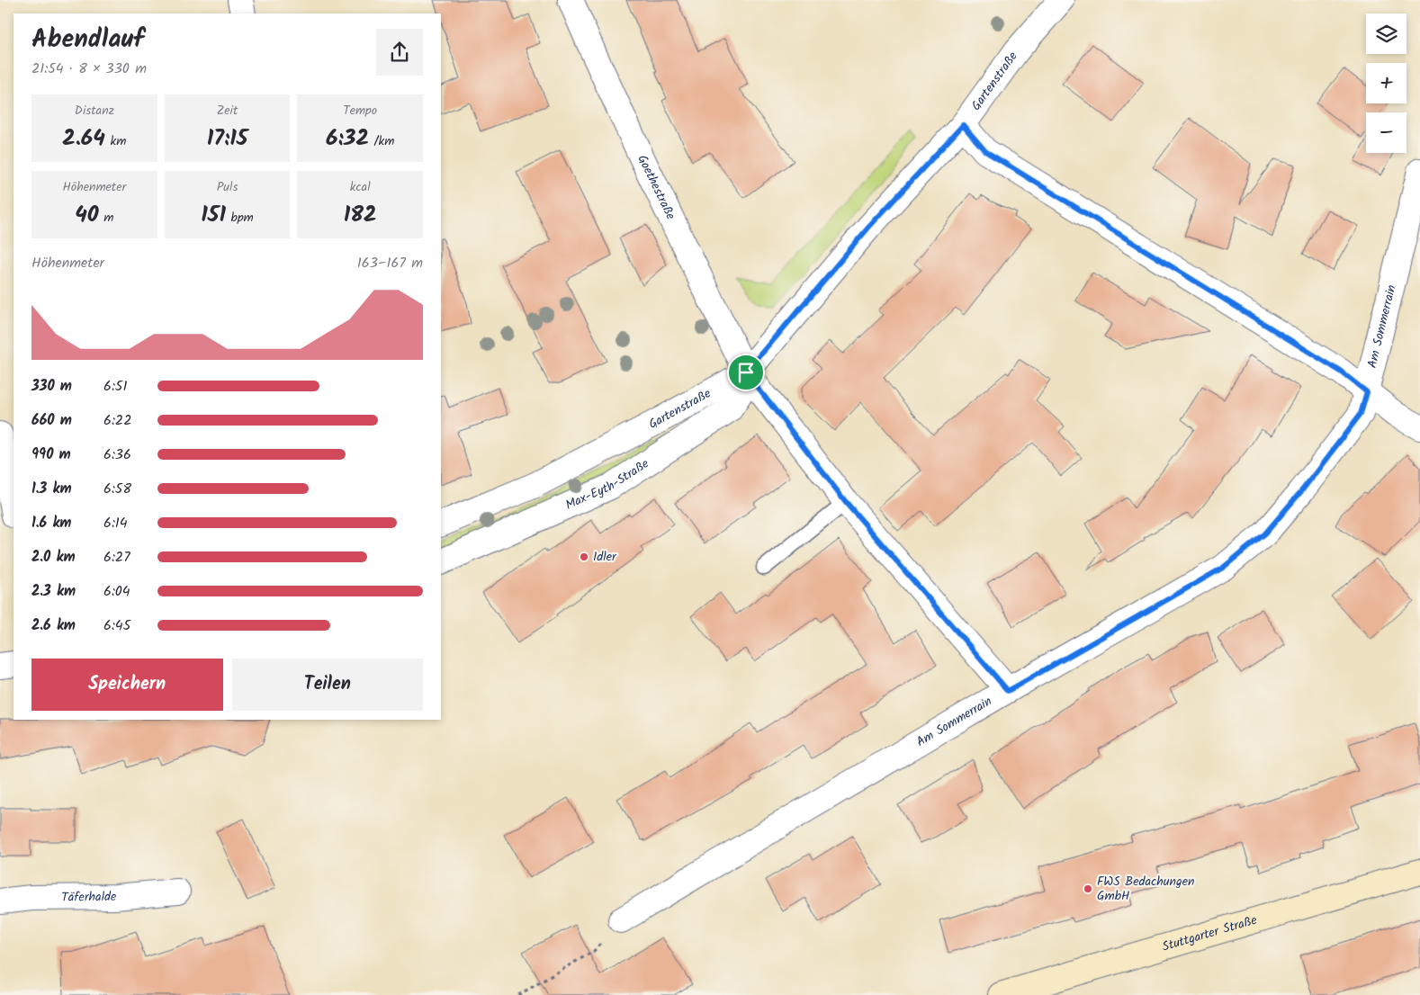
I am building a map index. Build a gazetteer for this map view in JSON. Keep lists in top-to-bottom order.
{
  "streets": {
    "street": [
      "Gartenstraße",
      "Goethestraße",
      "Am Sommerrain",
      "Max-Eyth-Straße",
      "Täferhalde",
      "Stuttgarter Straße"
    ]
  },
  "crossings": [
    ["Gartenstraße", "Goethestraße"],
    ["Gartenstraße", "Max-Eyth-Straße"],
    ["Goethestraße", "Am Sommerrain"],
    ["Goethestraße", "Max-Eyth-Straße"]
  ],
  "places": ["Idler", "FWS Bedachungen GmbH"],
  "page": {
    "map_buttons": ["+", "−"],
    "heading": ["Abendlauf", "21:54 · 8 × 330 m"],
    "stats": [
      ["Distanz", "2.64 km"],
      ["Zeit", "17:15"],
      ["Tempo", "6:32 /km"],
      ["Höhenmeter", "40 m"],
      ["Puls", "151 bpm"],
      ["kcal", "182"]
    ],
    "chart": ["Höhenmeter", "163–167 m"],
    "list": [
      {
        "name": "330 m",
        "note": "6:51"
      },
      {
        "name": "660 m",
        "note": "6:22"
      },
      {
        "name": "990 m",
        "note": "6:36"
      },
      {
        "name": "1.3 km",
        "note": "6:58"
      },
      {
        "name": "1.6 km",
        "note": "6:14"
      },
      {
        "name": "2.0 km",
        "note": "6:27"
      },
      {
        "name": "2.3 km",
        "note": "6:04"
      },
      {
        "name": "2.6 km",
        "note": "6:45"
      }
    ],
    "buttons": ["Speichern", "Teilen"]
  }
}
